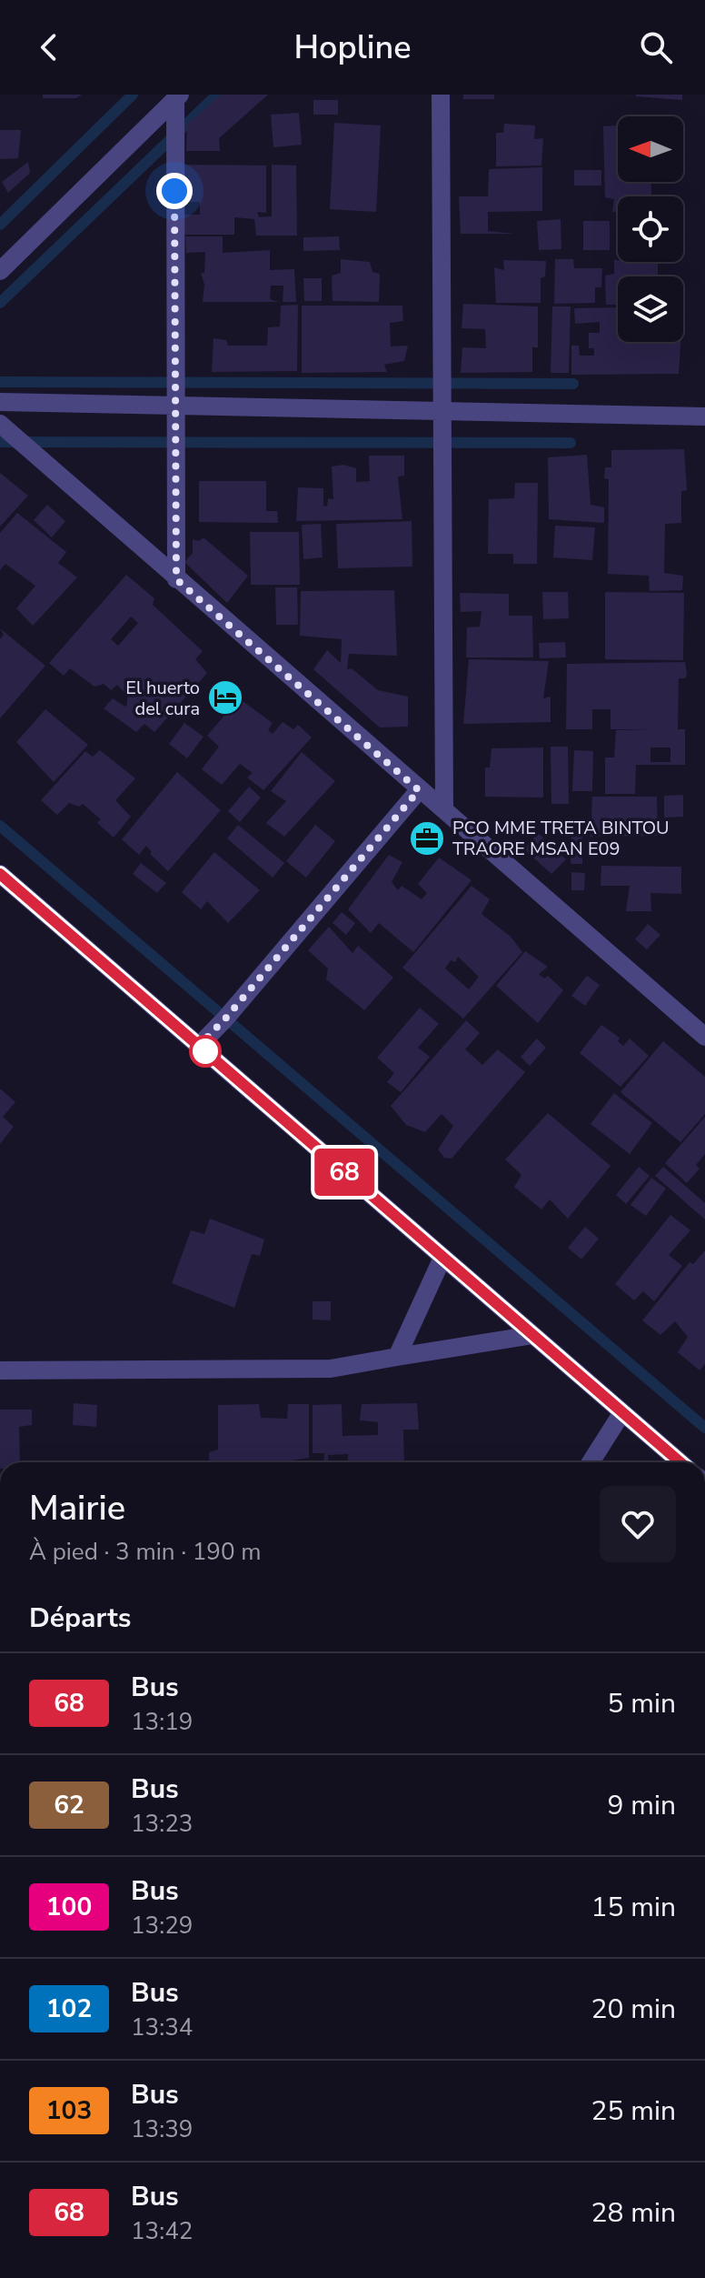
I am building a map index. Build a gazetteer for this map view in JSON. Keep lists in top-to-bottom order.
{
  "places": {
    "hotel": ["El huerto del cura"],
    "office": ["PCO MME TRETA BINTOU TRAORE MSAN E09"]
  },
  "lines": ["bus line 68"],
  "north": "left",
  "page": {
    "header": "Hopline",
    "on_map": "68",
    "heading": [
      ["Mairie", "À pied · 3 min · 190 m"],
      "Départs"
    ],
    "list": [
      {
        "mark": "68",
        "name": "Bus",
        "note": "13:19",
        "value": "5 min"
      },
      {
        "mark": "62",
        "name": "Bus",
        "note": "13:23",
        "value": "9 min"
      },
      {
        "mark": "100",
        "name": "Bus",
        "note": "13:29",
        "value": "15 min"
      },
      {
        "mark": "102",
        "name": "Bus",
        "note": "13:34",
        "value": "20 min"
      },
      {
        "mark": "103",
        "name": "Bus",
        "note": "13:39",
        "value": "25 min"
      },
      {
        "mark": "68",
        "name": "Bus",
        "note": "13:42",
        "value": "28 min"
      }
    ]
  }
}
